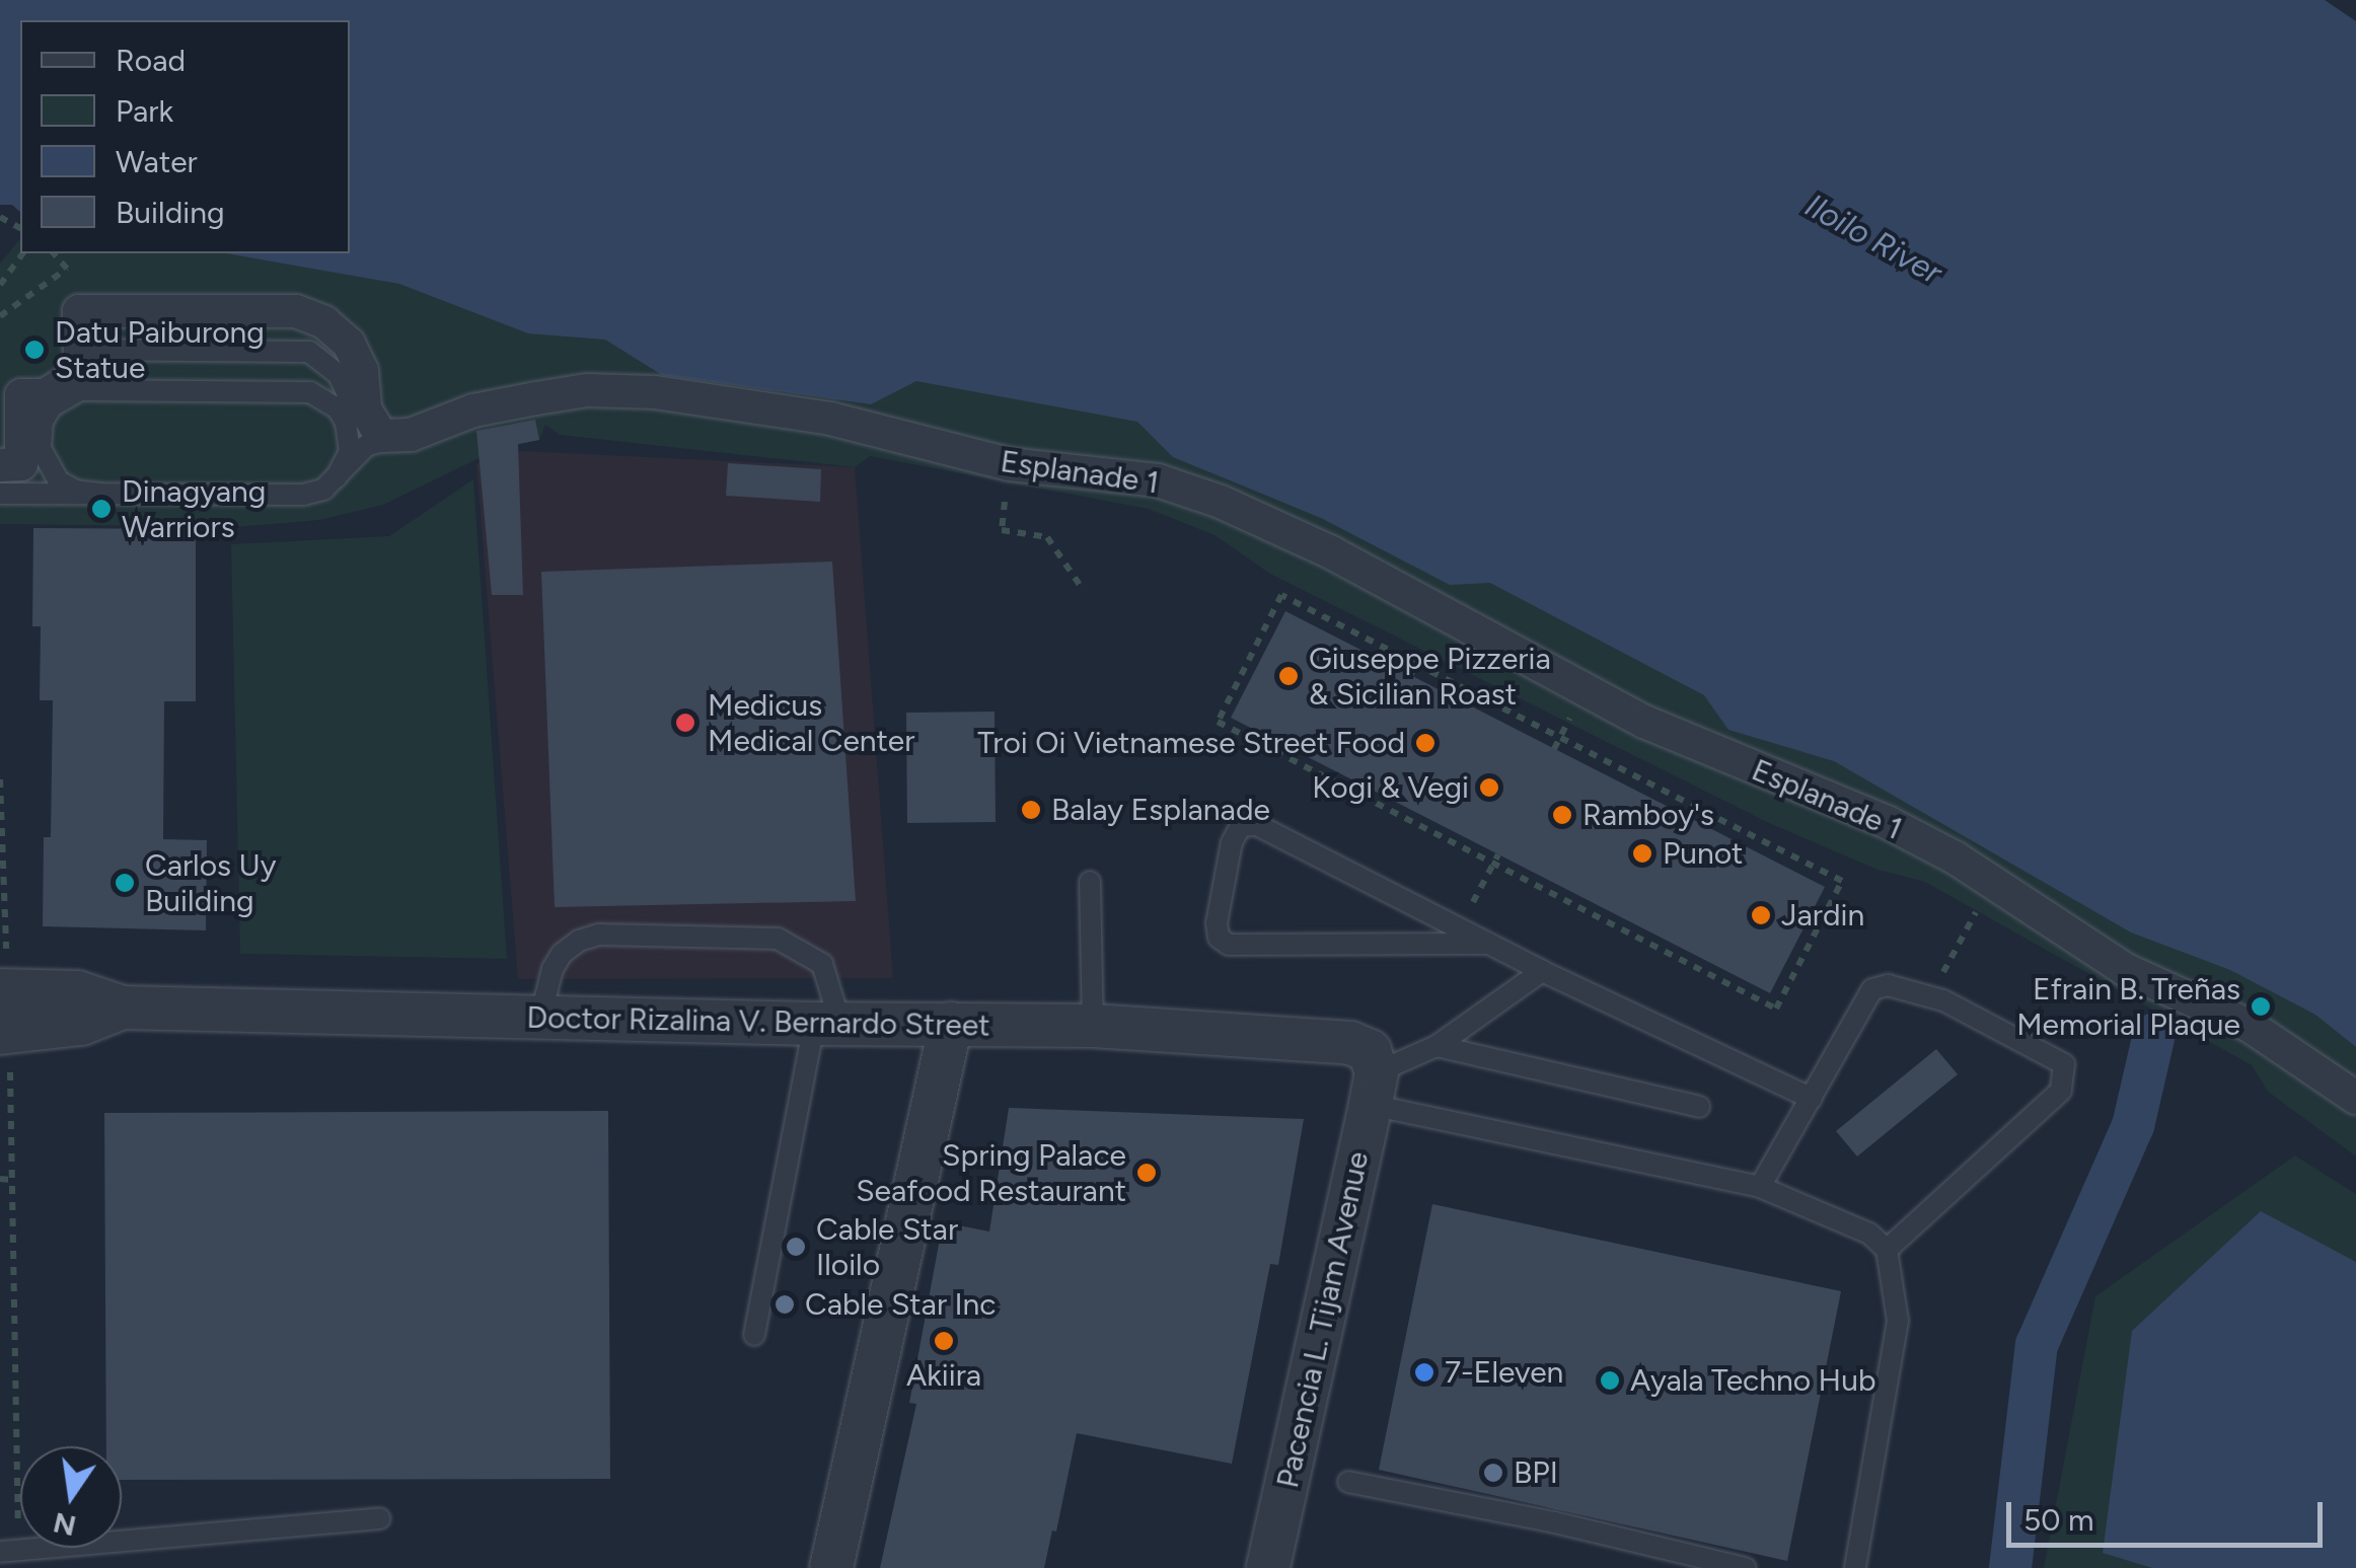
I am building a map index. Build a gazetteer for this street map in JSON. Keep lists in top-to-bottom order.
{
  "streets": {
    "street": ["Esplanade 1", "Doctor Rizalina V. Bernardo Street", "Pacencia L. Tijam Avenue"]
  },
  "crossings": [
    ["Doctor Rizalina V. Bernardo Street", "Pacencia L. Tijam Avenue"]
  ],
  "water": ["Iloilo River"],
  "places": [
    "Datu Paiburong Statue",
    "Dinagyang Warriors",
    "Giuseppe Pizzeria & Sicilian Roast",
    "Medicus Medical Center",
    "Troi Oi Vietnamese Street Food",
    "Kogi & Vegi",
    "Balay Esplanade",
    "Ramboy's",
    "Punot",
    "Carlos Uy Building",
    "Jardin",
    "Efrain B. Treñas Memorial Plaque",
    "Spring Palace Seafood Restaurant",
    "Cable Star Iloilo",
    "Cable Star Inc",
    "Akiira",
    "7-Eleven",
    "Ayala Techno Hub",
    "BPI"
  ],
  "legend": [
    "Road",
    "Park",
    "Water",
    "Building"
  ],
  "scale_bar": "50 m",
  "north": "bottom"
}
